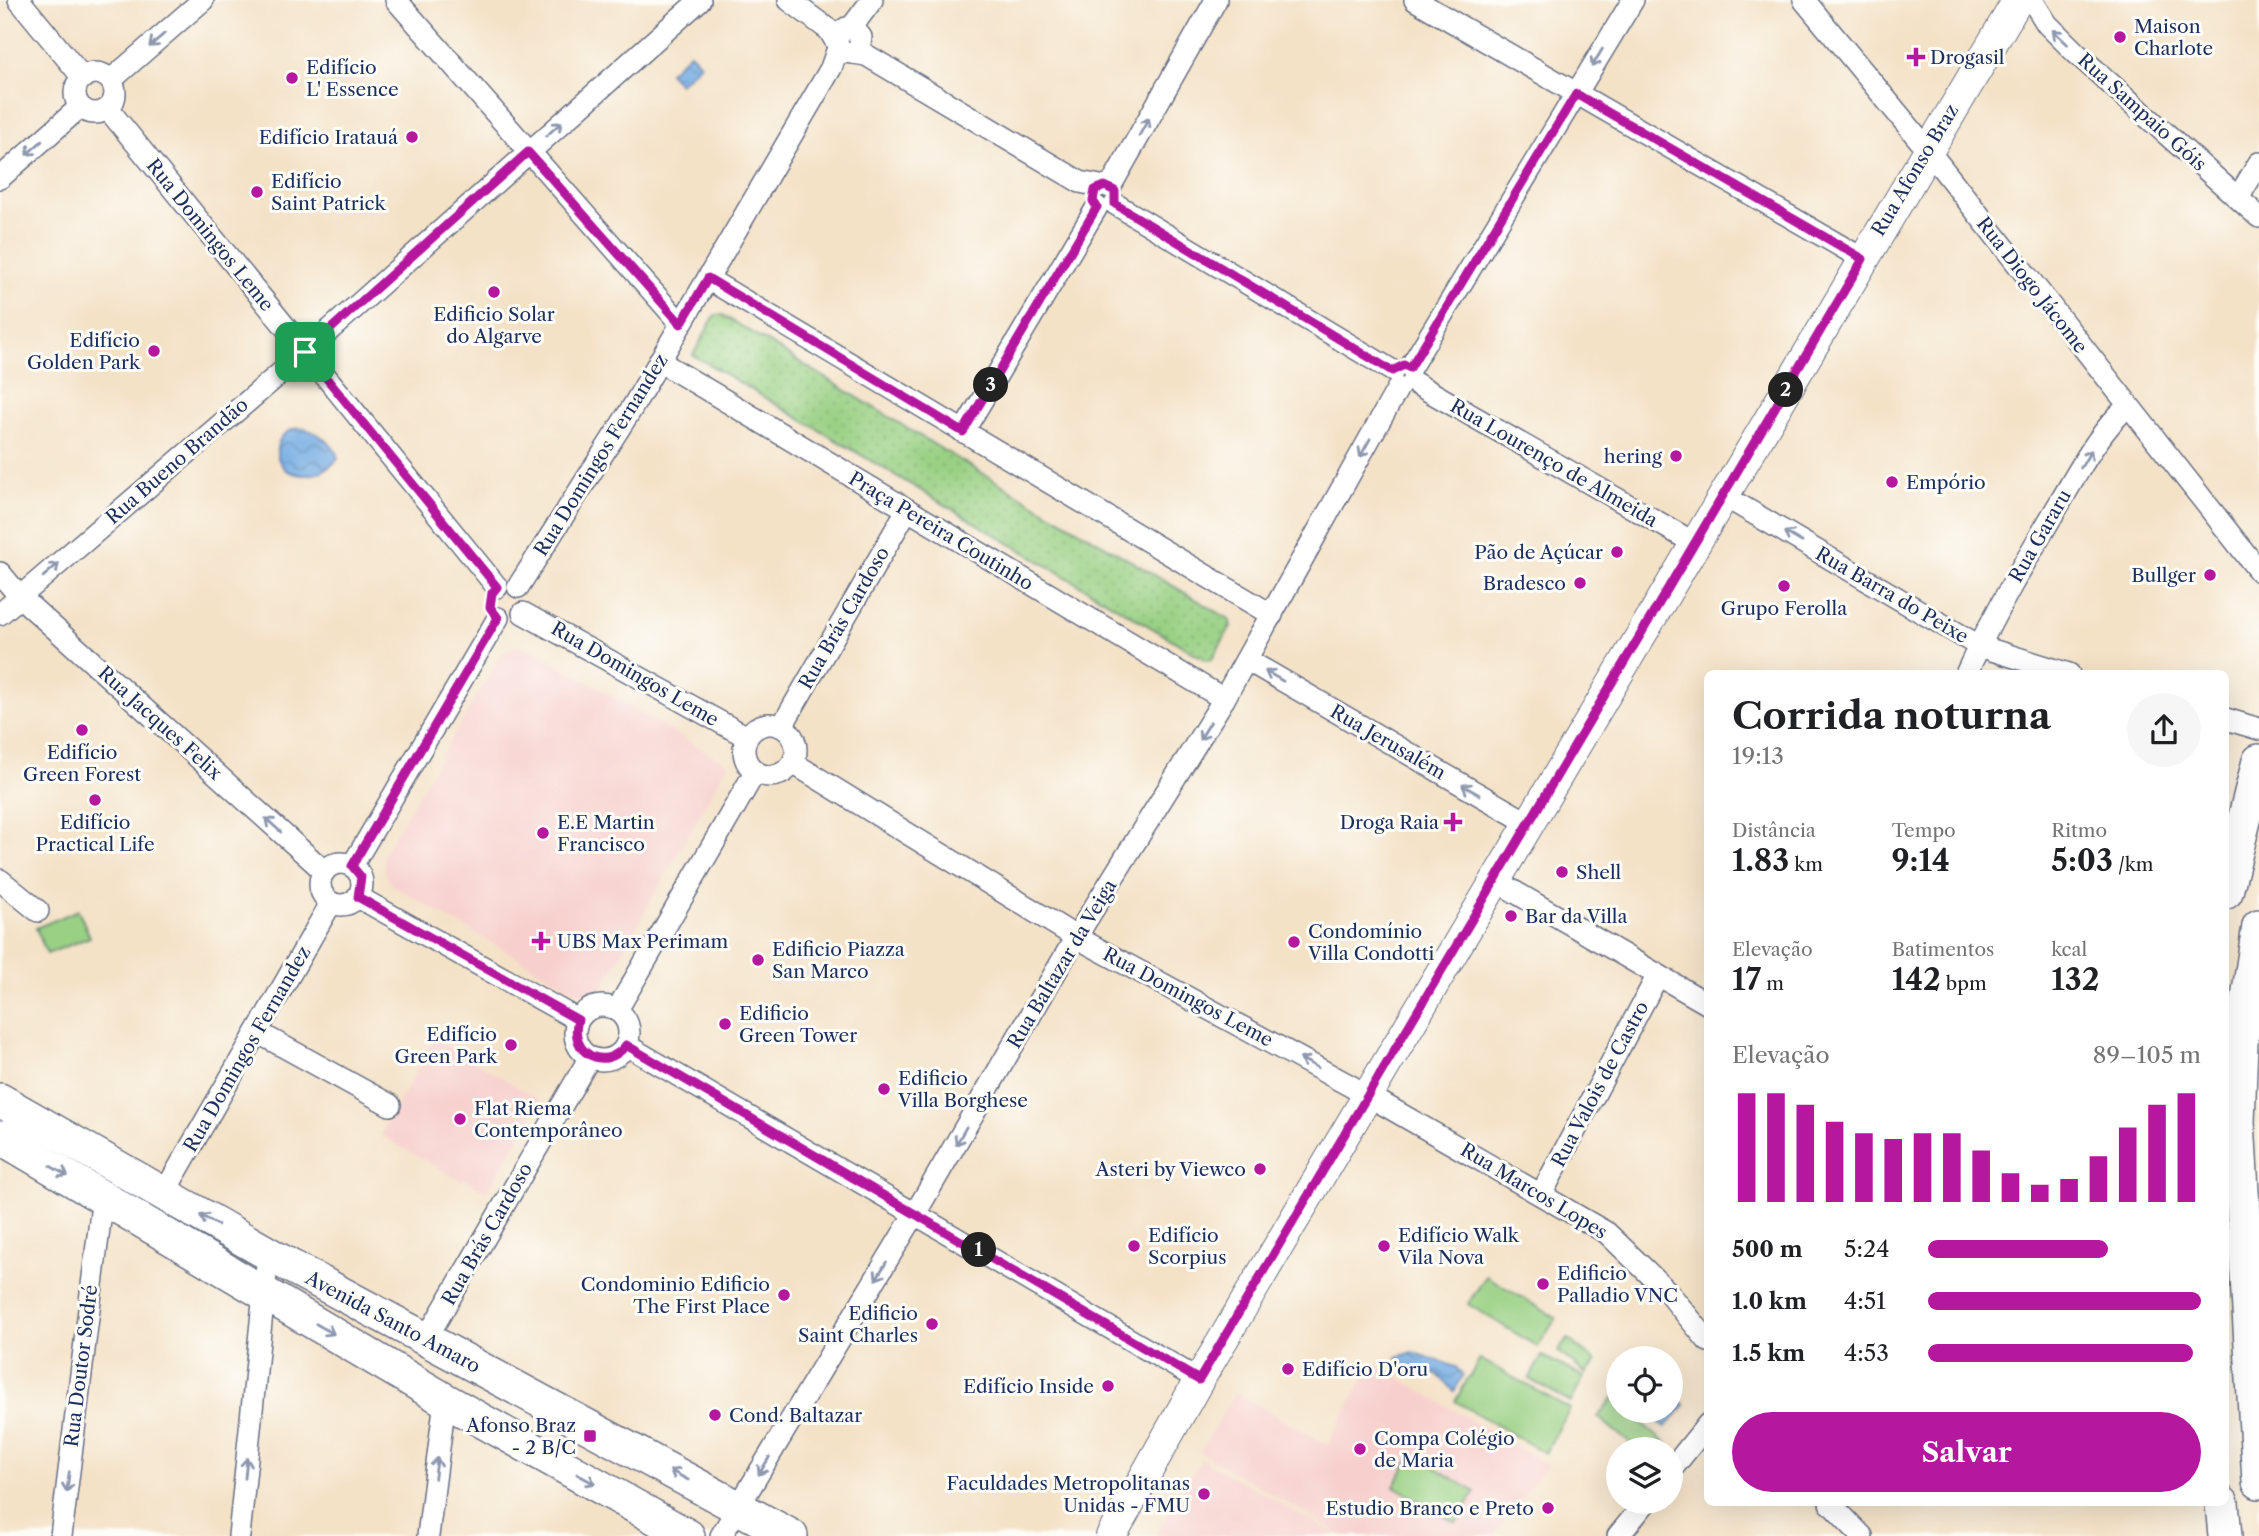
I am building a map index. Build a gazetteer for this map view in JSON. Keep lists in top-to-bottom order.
{
  "streets": {
    "main road": ["Avenida Santo Amaro"],
    "street": [
      "Rua Sampaio Góis",
      "Rua Afonso Braz",
      "Rua Domingos Leme",
      "Rua Diogo Jácome",
      "Rua Domingos Fernandez",
      "Rua Bueno Brandão",
      "Rua Lourenço de Almeida",
      "Praça Pereira Coutinho",
      "Rua Gararu",
      "Rua Barra do Peixe",
      "Rua Brás Cardoso",
      "Rua Jacques Felix",
      "Rua Jerusalém",
      "Rua Baltazar da Veiga",
      "Rua Valois de Castro",
      "Rua Marcos Lopes",
      "Rua Doutor Sodré"
    ]
  },
  "crossings": [
    ["Rua Afonso Braz", "Rua Domingos Leme"],
    ["Rua Afonso Braz", "Rua Diogo Jácome"],
    ["Rua Afonso Braz", "Rua Lourenço de Almeida"],
    ["Rua Afonso Braz", "Rua Barra do Peixe"],
    ["Rua Afonso Braz", "Rua Jerusalém"],
    ["Rua Afonso Braz", "Rua Marcos Lopes"],
    ["Rua Domingos Leme", "Rua Domingos Fernandez"],
    ["Rua Domingos Leme", "Rua Bueno Brandão"],
    ["Rua Domingos Leme", "Rua Brás Cardoso"],
    ["Rua Domingos Leme", "Rua Baltazar da Veiga"],
    ["Rua Domingos Leme", "Rua Marcos Lopes"],
    ["Rua Diogo Jácome", "Rua Gararu"],
    ["Rua Domingos Fernandez", "Rua Lourenço de Almeida"],
    ["Rua Domingos Fernandez", "Praça Pereira Coutinho"],
    ["Rua Domingos Fernandez", "Rua Jacques Felix"],
    ["Rua Domingos Fernandez", "Avenida Santo Amaro"],
    ["Rua Bueno Brandão", "Rua Jacques Felix"],
    ["Rua Lourenço de Almeida", "Rua Baltazar da Veiga"],
    ["Praça Pereira Coutinho", "Rua Brás Cardoso"],
    ["Praça Pereira Coutinho", "Rua Baltazar da Veiga"],
    ["Rua Gararu", "Rua Barra do Peixe"],
    ["Rua Brás Cardoso", "Avenida Santo Amaro"],
    ["Rua Jerusalém", "Rua Baltazar da Veiga"],
    ["Rua Baltazar da Veiga", "Avenida Santo Amaro"],
    ["Rua Valois de Castro", "Rua Marcos Lopes"],
    ["Avenida Santo Amaro", "Rua Doutor Sodré"]
  ],
  "one_way": [
    "Rua Sampaio Góis",
    "Rua Bueno Brandão",
    "Rua Gararu",
    "Rua Barra do Peixe",
    "Rua Jacques Felix",
    "Rua Jerusalém",
    "Rua Baltazar da Veiga"
  ],
  "places": {
    "other": [
      "Maison Charlote",
      "Edifício L' Essence",
      "Edifício Iratauá",
      "Edifício Saint Patrick",
      "Edificio Solar do Algarve",
      "Edifício Golden Park",
      "hering",
      "Empório",
      "Pão de Açúcar",
      "Bullger",
      "Bradesco",
      "Grupo Ferolla",
      "Edifício Green Forest",
      "Edifício Practical Life",
      "E.E Martin Francisco",
      "Shell",
      "Bar da Villa",
      "Condomínio Villa Condotti",
      "Edificio Piazza San Marco",
      "Edificio Green Tower",
      "Edifício Green Park",
      "Edificio Villa Borghese",
      "Flat Riema Contemporâneo",
      "Asteri by Viewco",
      "Edifício Scorpius",
      "Edifício Walk Vila Nova",
      "Edificio Palladio VNC",
      "Condominio Edificio The First Place",
      "Edificio Saint Charles",
      "Edifício D'oru",
      "Edifício Inside",
      "Cond. Baltazar",
      "Compa Colégio de Maria",
      "Faculdades Metropolitanas Unidas - FMU",
      "Estudio Branco e Preto"
    ],
    "health": ["Drogasil", "Droga Raia", "UBS Max Perimam"],
    "transit": ["Afonso Braz - 2 B/C"]
  },
  "page": {
    "pins": ["3", "2", "1"],
    "heading": ["Corrida noturna", "19:13"],
    "stats": [
      ["Distância", "1.83 km"],
      ["Tempo", "9:14"],
      ["Ritmo", "5:03 /km"],
      ["Elevação", "17 m"],
      ["Batimentos", "142 bpm"],
      ["kcal", "132"]
    ],
    "chart": ["Elevação", "89–105 m"],
    "list": [
      {
        "name": "500 m",
        "note": "5:24"
      },
      {
        "name": "1.0 km",
        "note": "4:51"
      },
      {
        "name": "1.5 km",
        "note": "4:53"
      }
    ],
    "buttons": "Salvar"
  }
}
